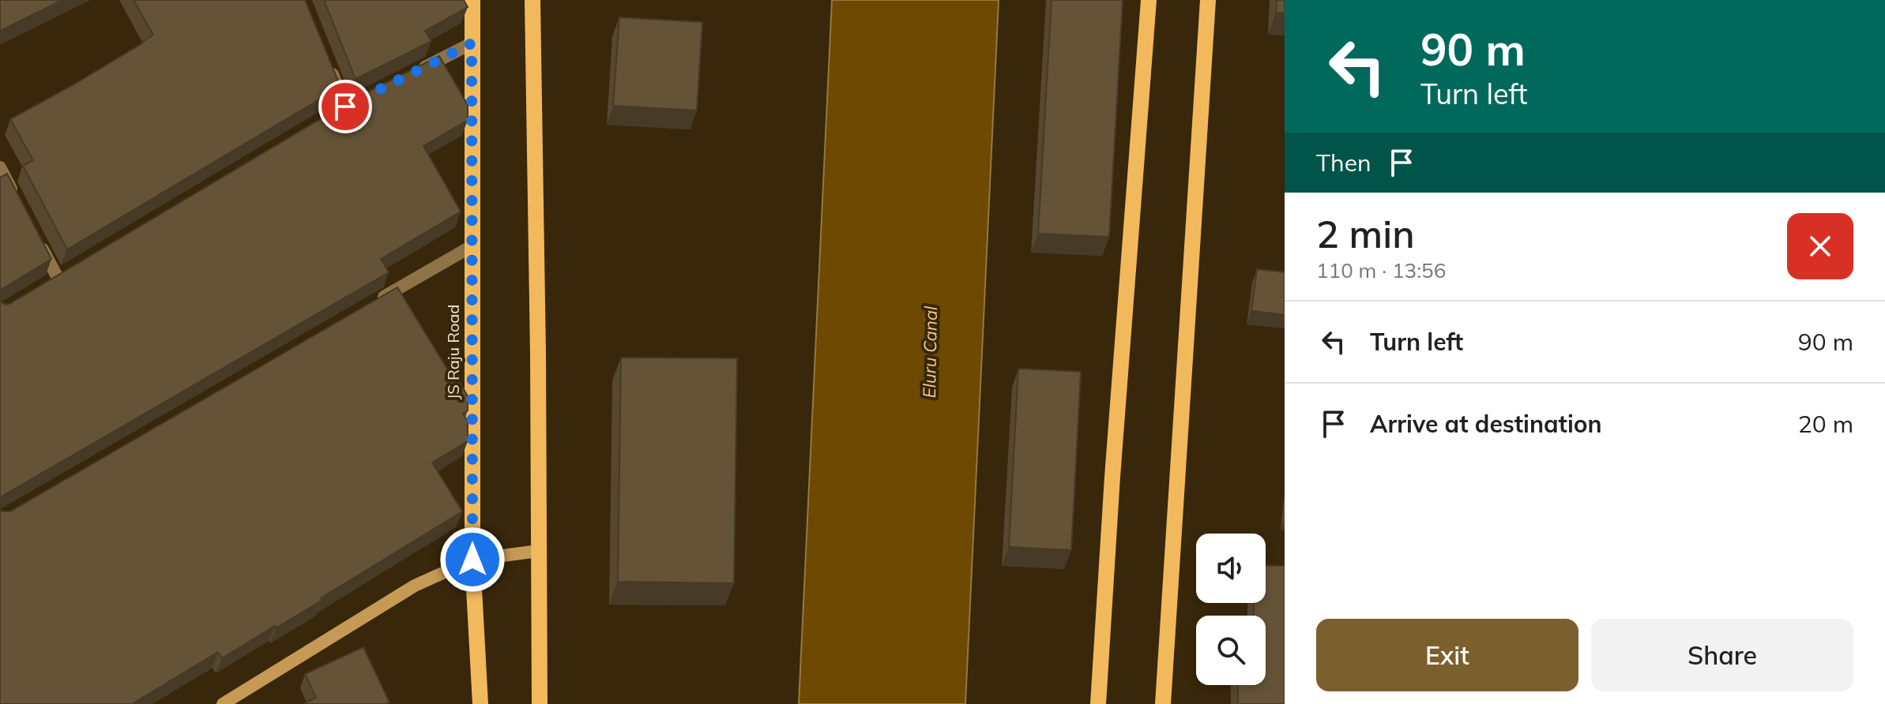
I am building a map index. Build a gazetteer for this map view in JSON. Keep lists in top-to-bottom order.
{
  "streets": {
    "main road": ["JS Raju Road"]
  },
  "water": ["Eluru Canal"],
  "page": {
    "turn": ["90 m", "Turn left"],
    "then": "Then",
    "heading": ["2 min", "110 m · 13:56"],
    "list": [
      {
        "name": "Turn left",
        "value": "90 m"
      },
      {
        "name": "Arrive at destination",
        "value": "20 m"
      }
    ],
    "buttons": ["Exit", "Share"]
  }
}
